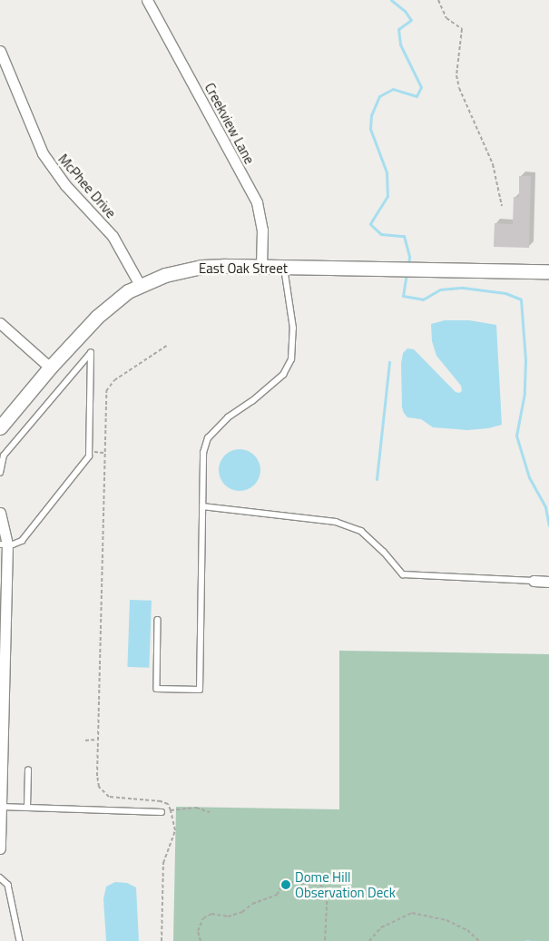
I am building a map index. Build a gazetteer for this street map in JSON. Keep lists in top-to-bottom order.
{
  "streets": {
    "street": ["Creekview Lane", "McPhee Drive", "East Oak Street"]
  },
  "crossings": [
    ["Creekview Lane", "East Oak Street"],
    ["McPhee Drive", "East Oak Street"]
  ],
  "places": ["Dome Hill Observation Deck"]
}
